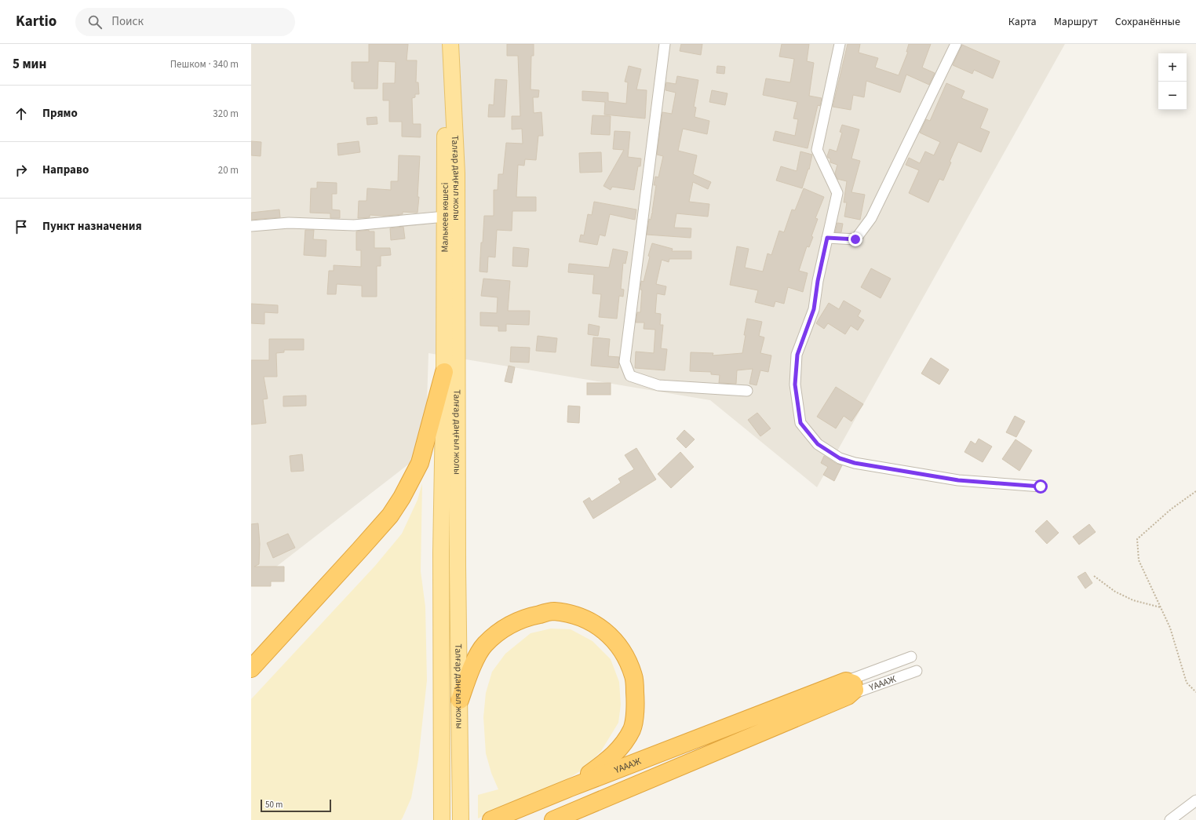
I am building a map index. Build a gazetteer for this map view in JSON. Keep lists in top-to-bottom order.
{
  "streets": {
    "highway": ["ҮАААЖ"],
    "main road": ["Талғар даңғыл жолы", "Малькеев көшесі"]
  },
  "crossings": [
    ["Талғар даңғыл жолы", "Малькеев көшесі"]
  ],
  "scale_bar": "50 m",
  "page": {
    "header": "Kartio",
    "search": "Поиск",
    "nav": ["Карта", "Маршрут", "Сохранённые"],
    "heading": ["5 мин", "Пешком · 340 m"],
    "map_buttons": ["+", "−"],
    "list": [
      ["Прямо", "320 m"],
      ["Направо", "20 m"],
      "Пункт назначения"
    ],
    "scale": "50 m"
  }
}
